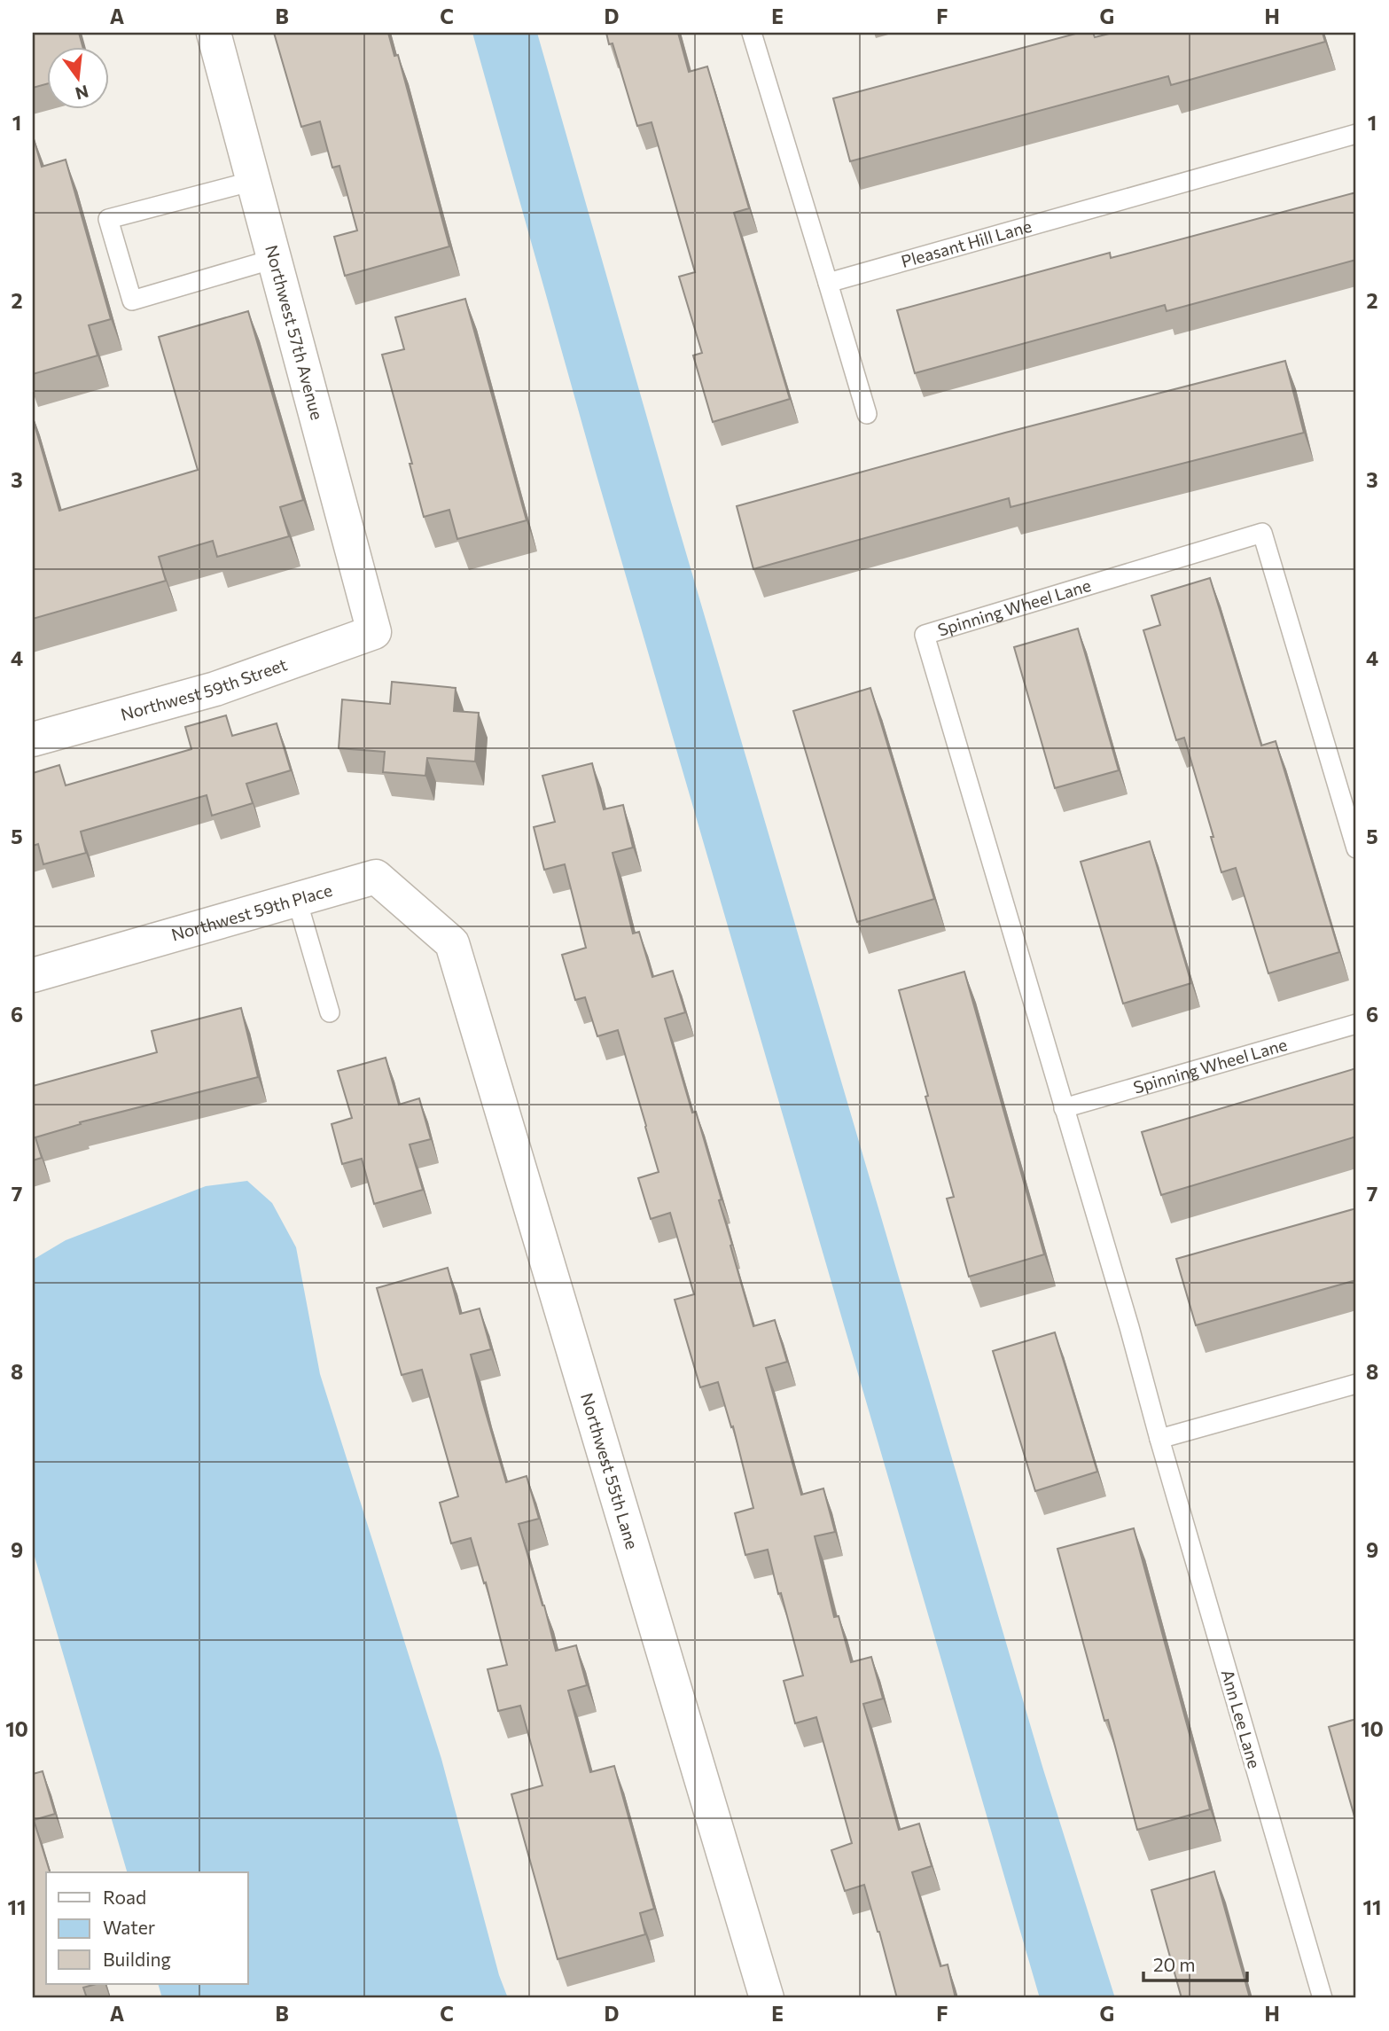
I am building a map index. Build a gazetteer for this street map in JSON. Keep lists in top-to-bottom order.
{
  "streets": {
    "street": [
      "Northwest 57th Avenue",
      "Northwest 59th Street",
      "Northwest 59th Place",
      "Northwest 55th Lane"
    ],
    "lane": ["Pleasant Hill Lane", "Spinning Wheel Lane", "Ann Lee Lane"]
  },
  "crossings": [
    ["Northwest 57th Avenue", "Northwest 59th Street"],
    ["Spinning Wheel Lane", "Ann Lee Lane"],
    ["Northwest 59th Place", "Northwest 55th Lane"]
  ],
  "legend": ["Road", "Water", "Building"],
  "scale_bar": "20 m",
  "north": "bottom",
  "grid": {
    "columns": [
      "A",
      "B",
      "C",
      "D",
      "E",
      "F",
      "G",
      "H"
    ],
    "rows": [
      "1",
      "2",
      "3",
      "4",
      "5",
      "6",
      "7",
      "8",
      "9",
      "10",
      "11"
    ]
  }
}
